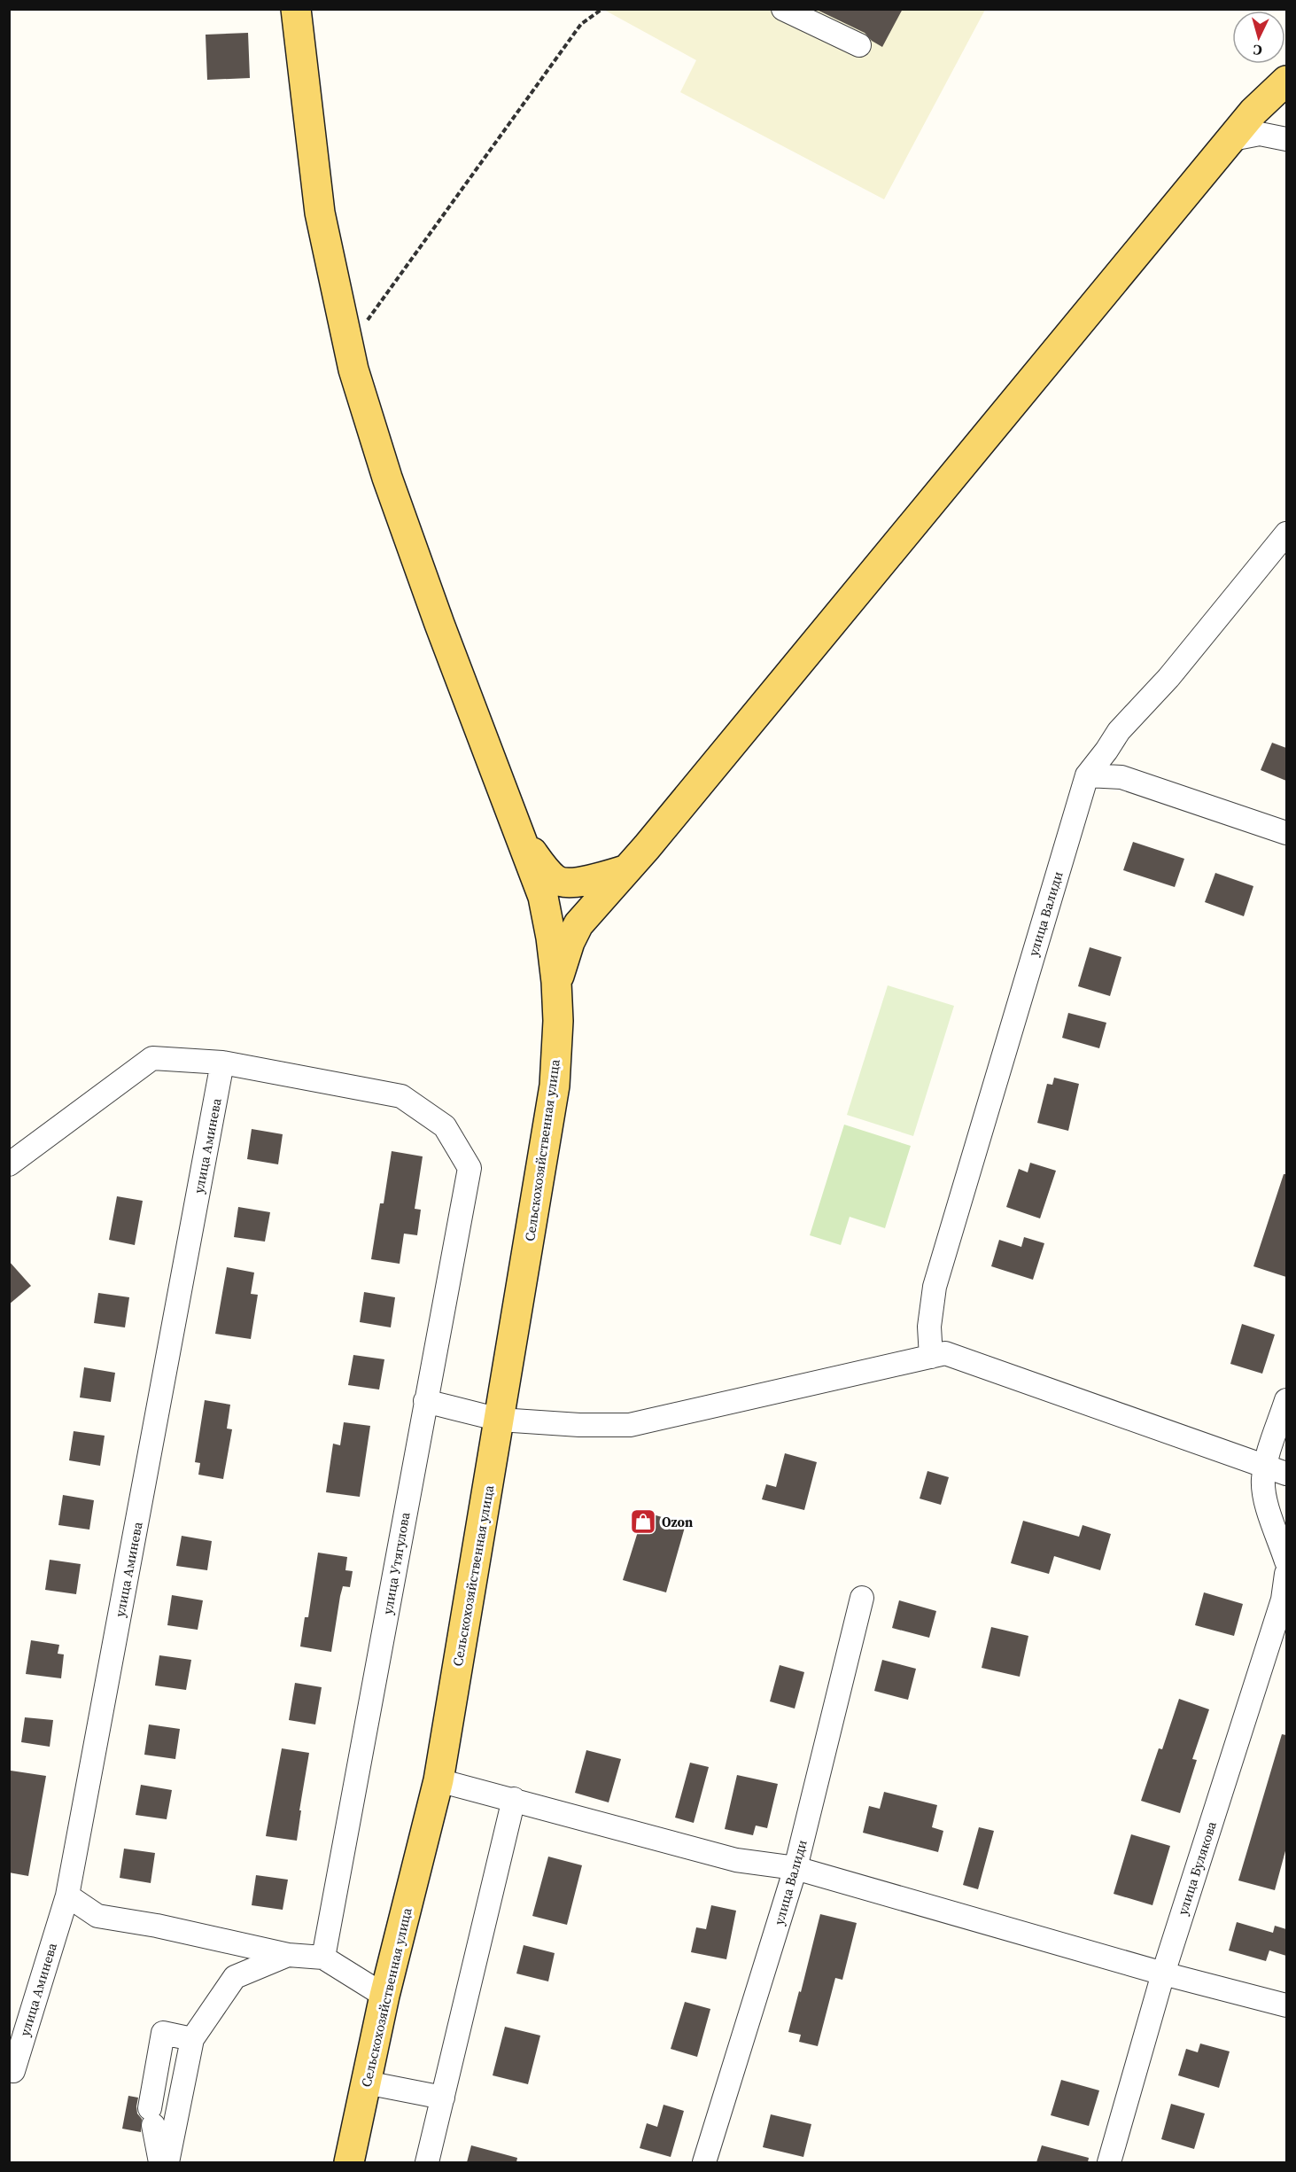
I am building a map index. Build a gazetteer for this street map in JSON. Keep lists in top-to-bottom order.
{
  "streets": {
    "main road": ["Сельскохозяйственная улица"],
    "street": [
      "улица Валиди",
      "улица Аминева",
      "улица Утягулова",
      "улица Булякова"
    ]
  },
  "crossings": [
    ["улица Аминева", "улица Утягулова"]
  ],
  "places": {
    "shop": ["Ozon"]
  },
  "north": "bottom"
}
